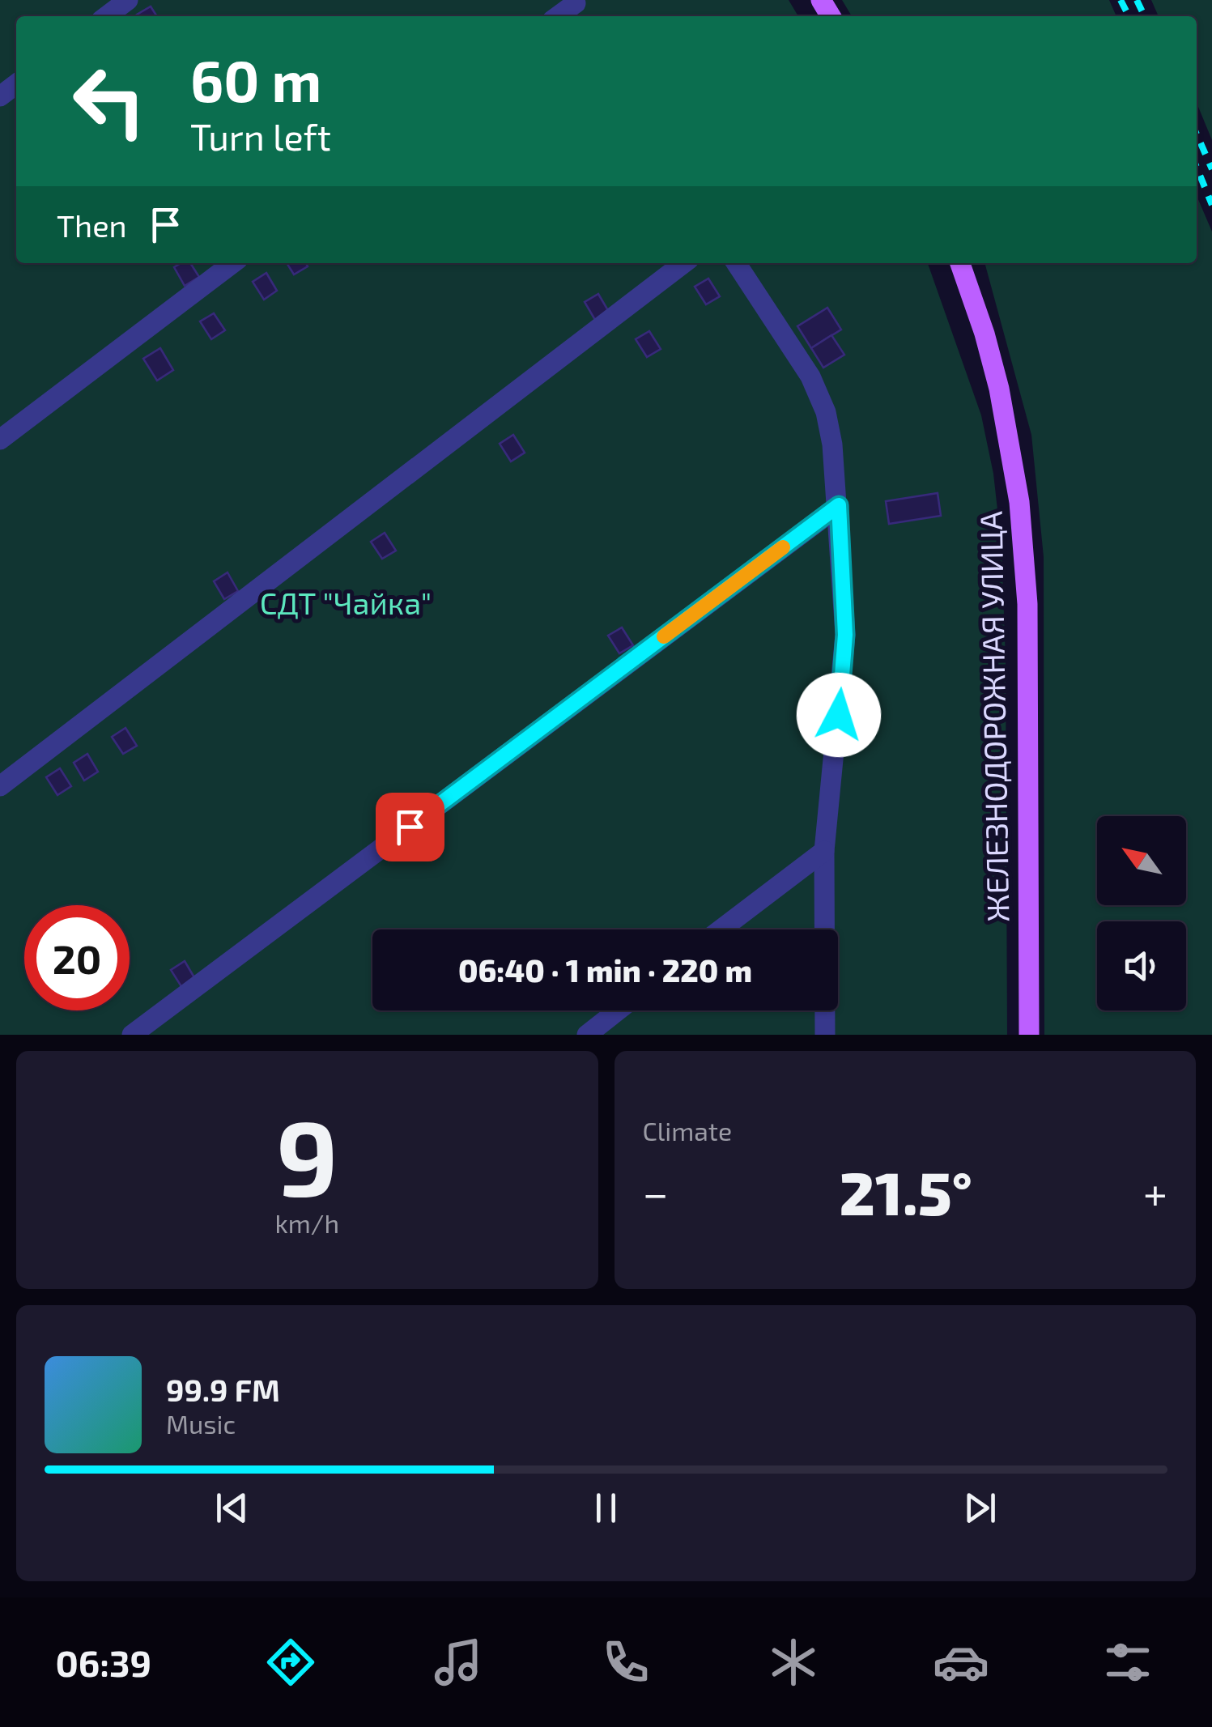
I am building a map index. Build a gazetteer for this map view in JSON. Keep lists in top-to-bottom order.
{
  "streets": {
    "main road": ["ЖЕЛЕЗНОДОРОЖНАЯ УЛИЦА"]
  },
  "parks": ["СДТ \"Чайка\""],
  "north": "top left",
  "page": {
    "turn": ["60 m", "Turn left"],
    "then": "Then",
    "limit": "20",
    "trip": "06:40 · 1 min · 220 m",
    "tile": [
      ["9", "km/h"],
      "Climate"
    ],
    "heat": ["−", "21.5°", "+"],
    "song": ["99.9 FM", "Music"],
    "tabs": "06:39"
  }
}
